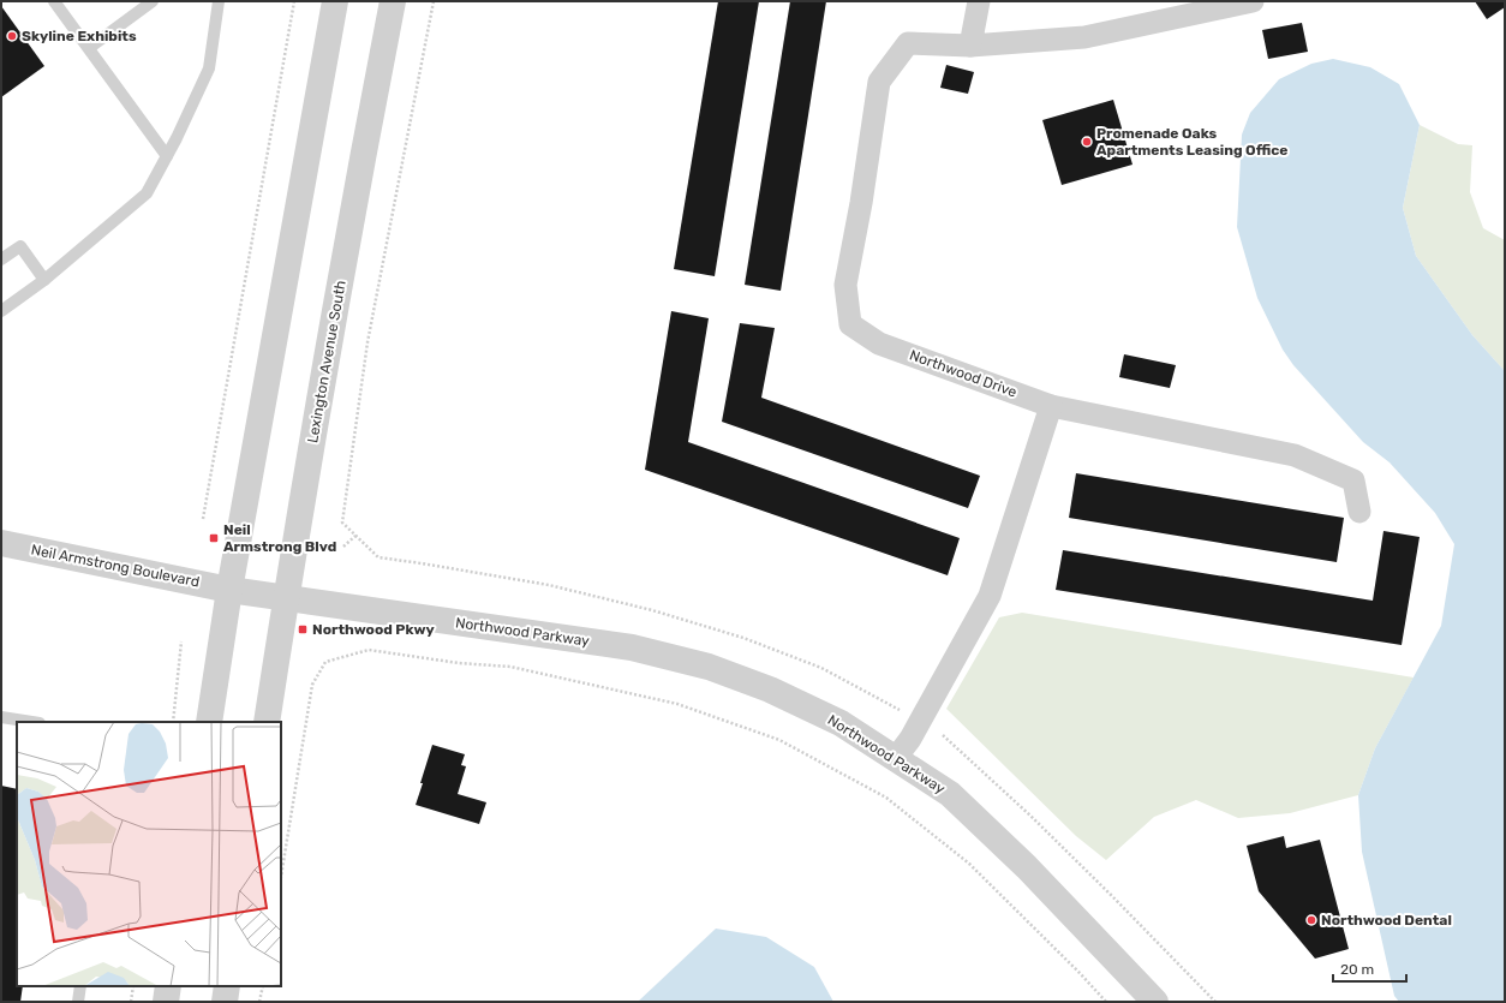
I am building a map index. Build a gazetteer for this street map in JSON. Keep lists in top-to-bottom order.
{
  "streets": {
    "street": [
      "Lexington Avenue South",
      "Northwood Drive",
      "Neil Armstrong Boulevard",
      "Northwood Parkway"
    ]
  },
  "crossings": [
    ["Lexington Avenue South", "Northwood Parkway"],
    ["Neil Armstrong Boulevard", "Northwood Parkway"]
  ],
  "places": {
    "other": ["Skyline Exhibits", "Promenade Oaks Apartments Leasing Office", "Northwood Dental"],
    "transit": ["Neil Armstrong Blvd", "Northwood Pkwy"]
  },
  "scale_bar": "20 m"
}
